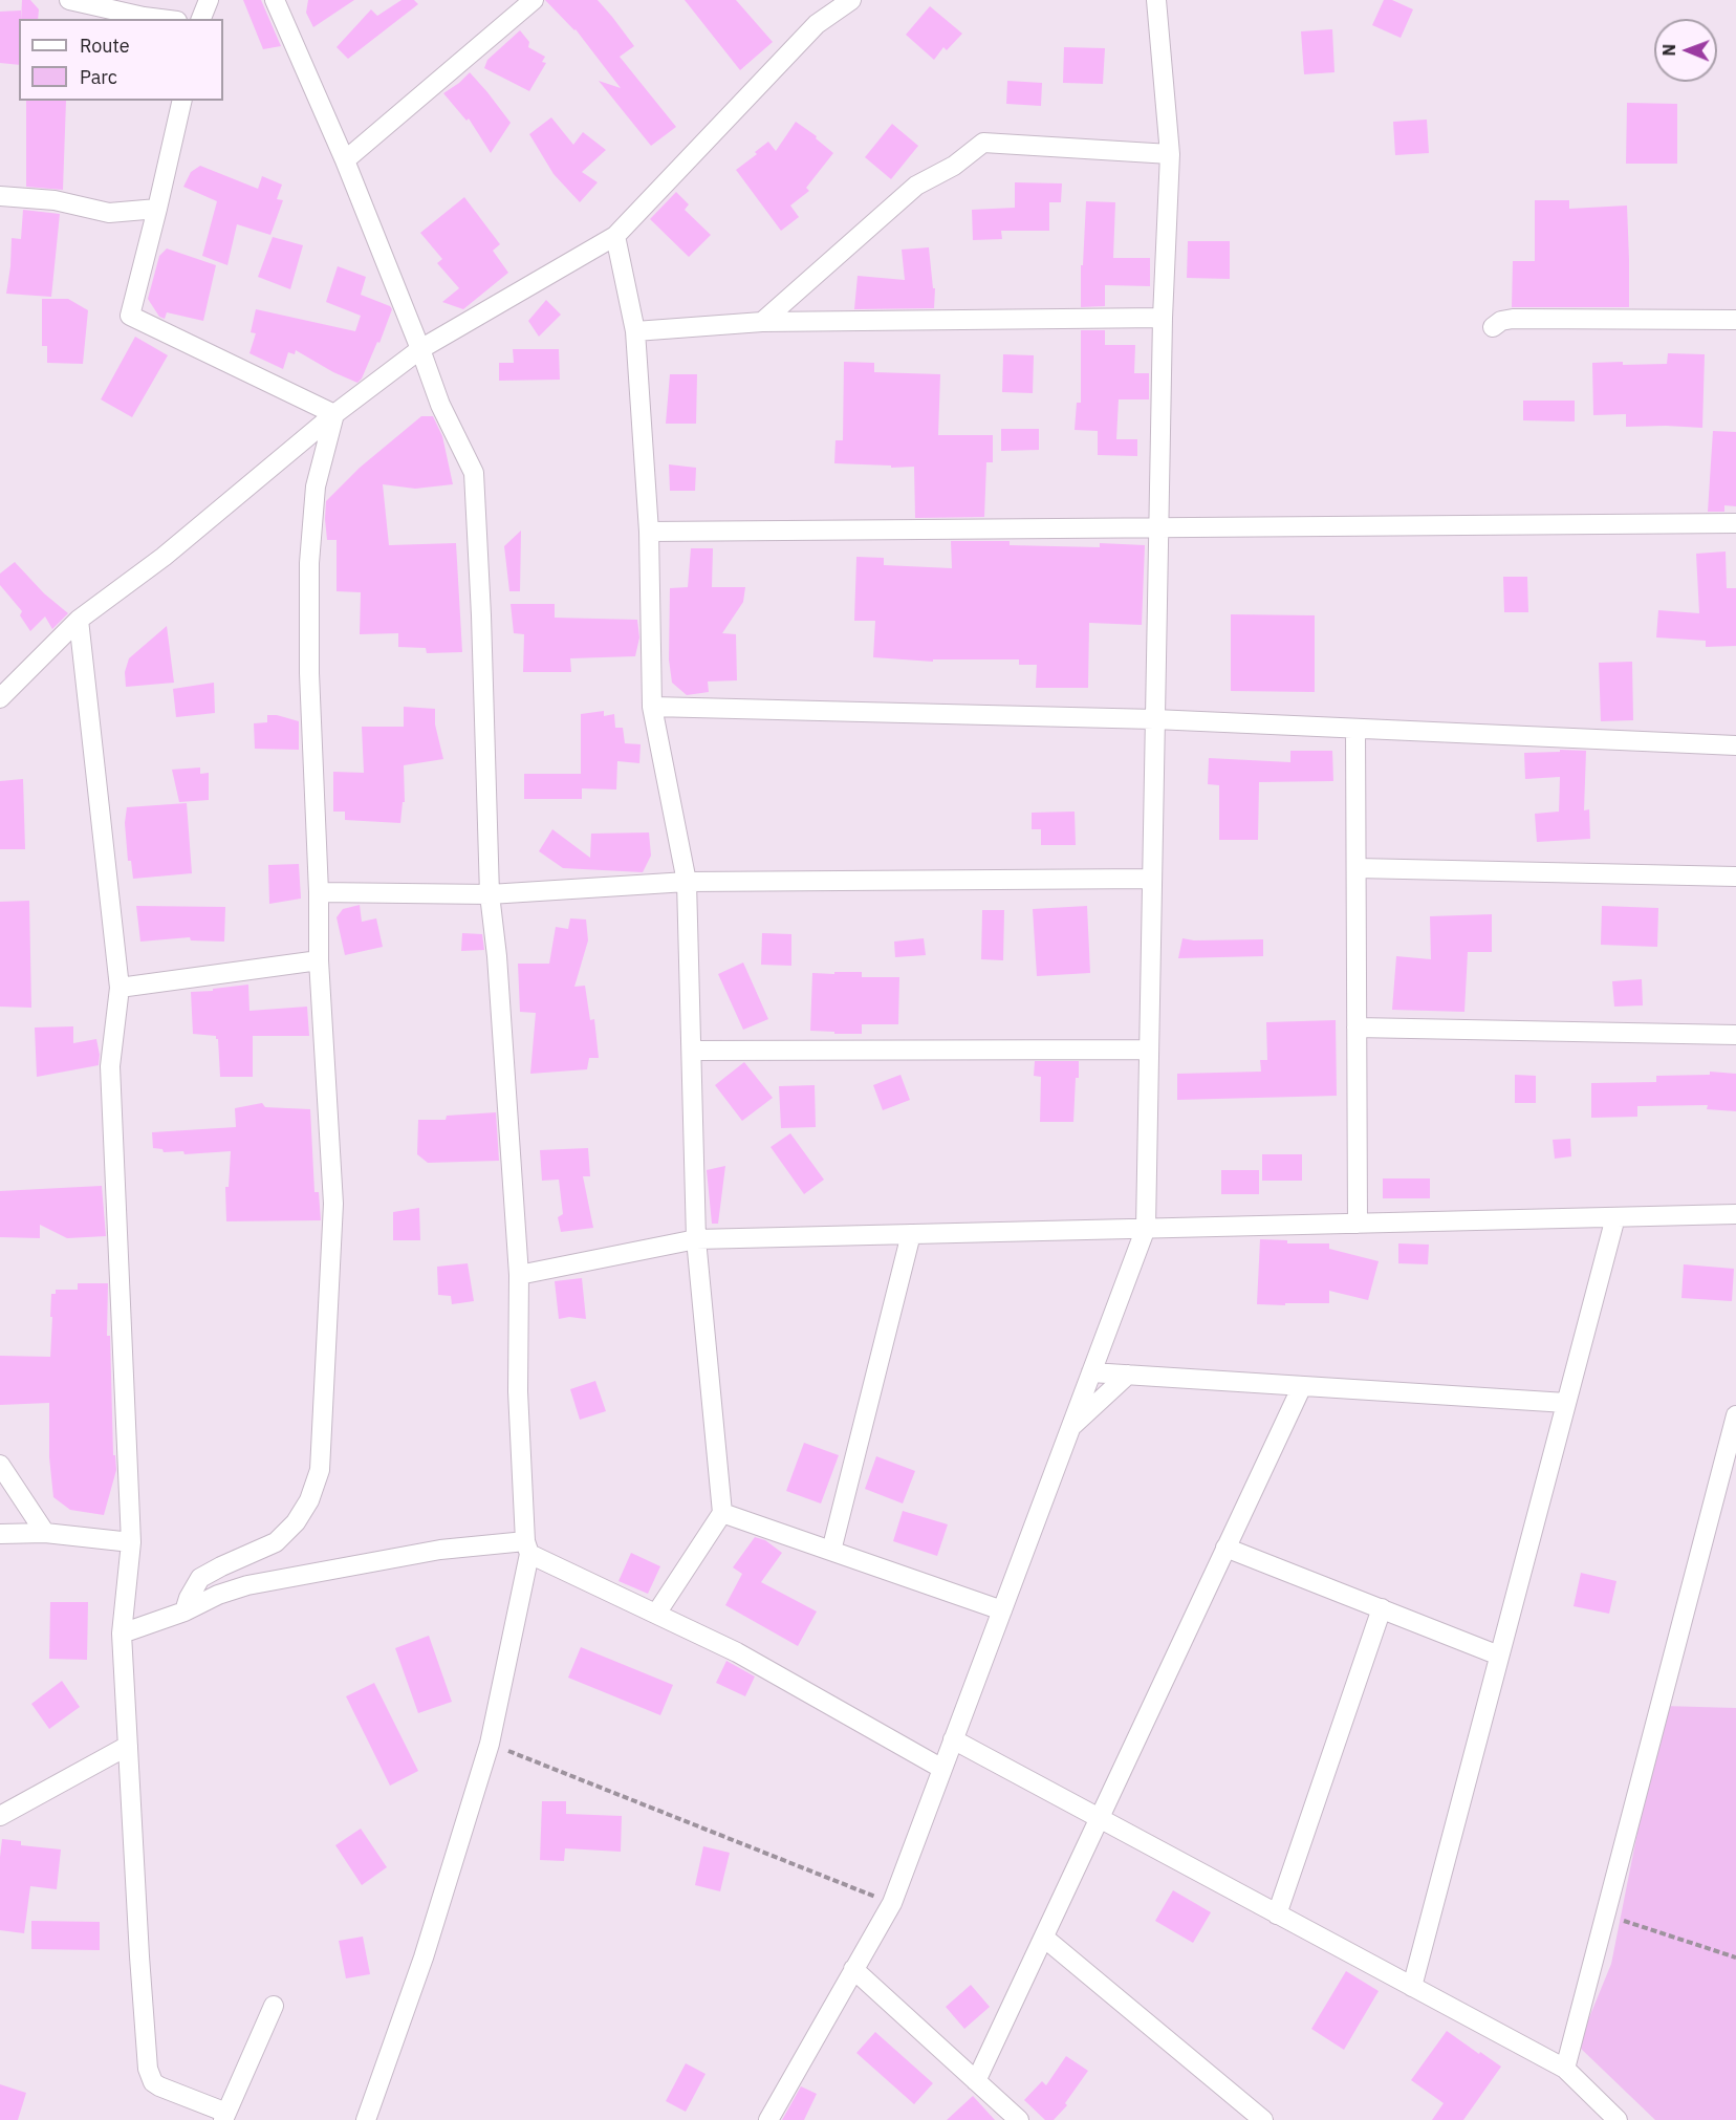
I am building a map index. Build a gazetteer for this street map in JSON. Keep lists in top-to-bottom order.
{
  "legend": ["Route", "Parc"],
  "north": "left"
}
